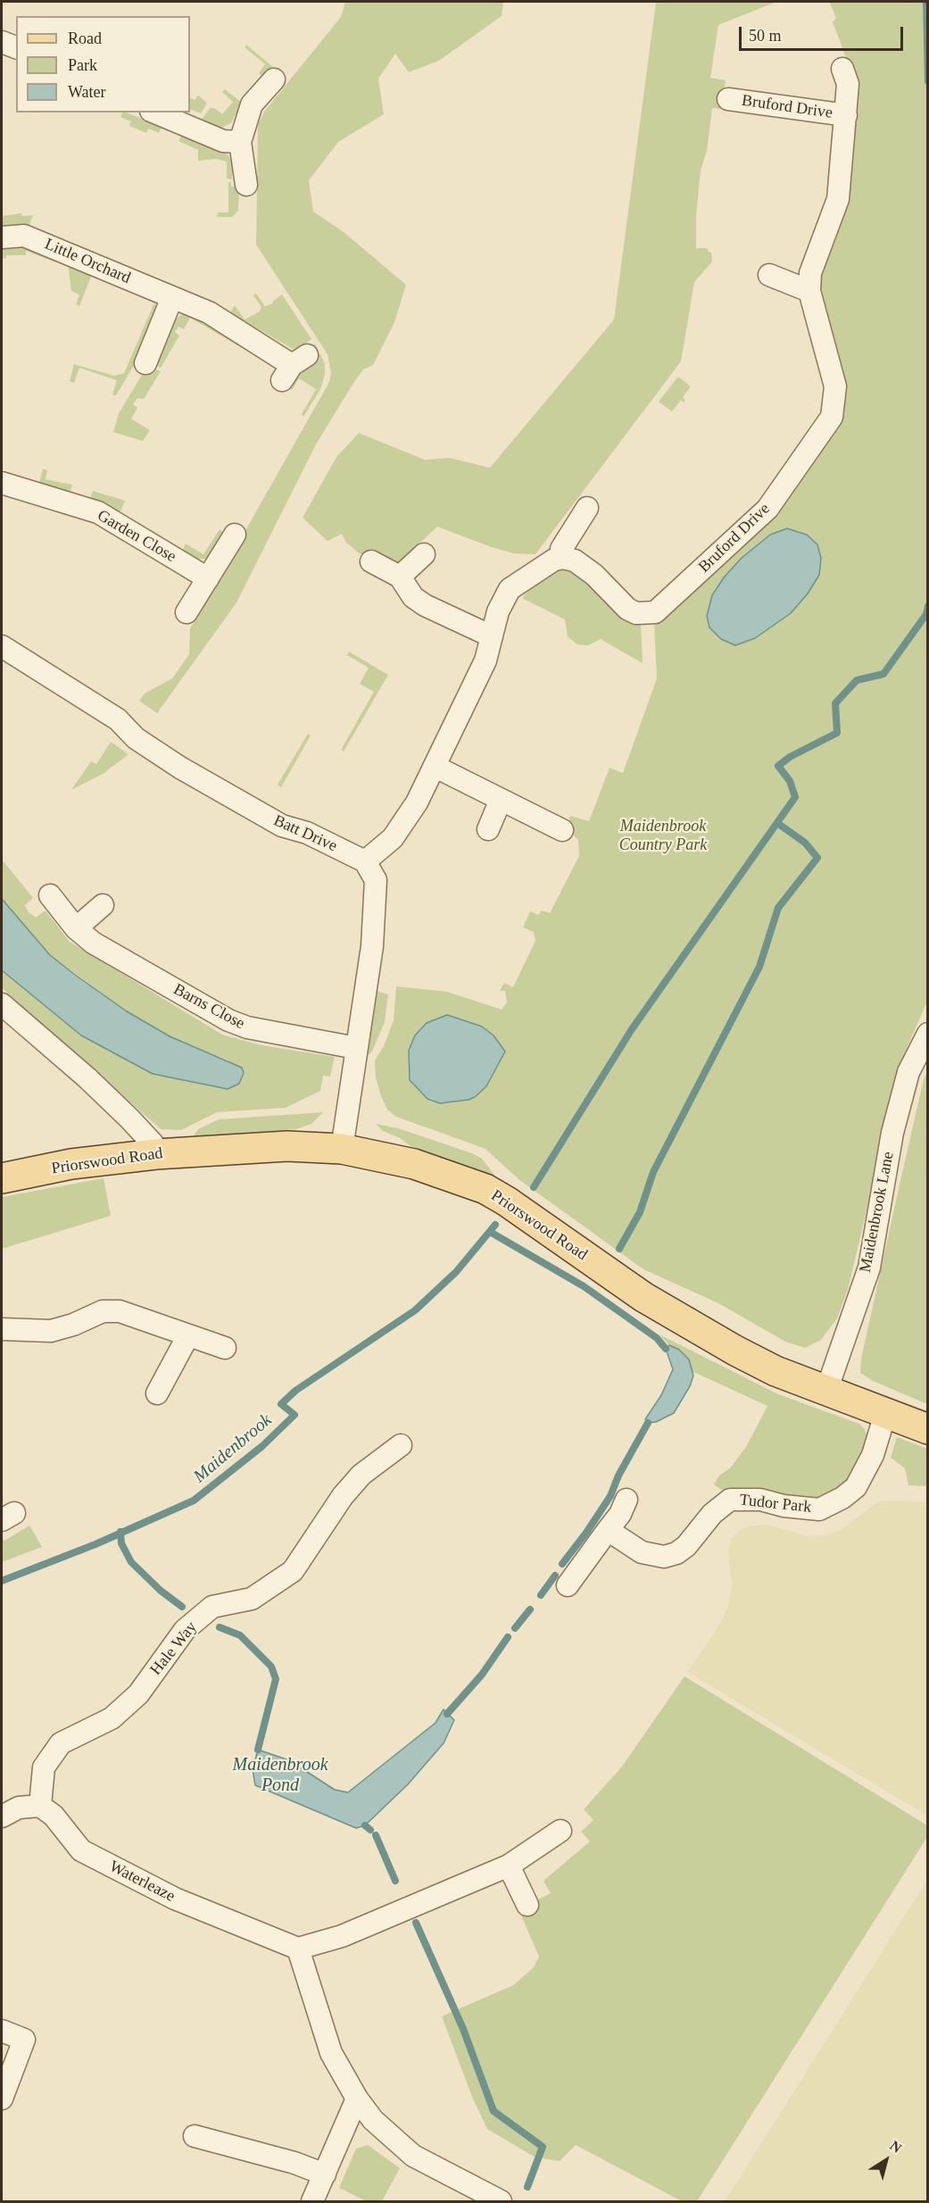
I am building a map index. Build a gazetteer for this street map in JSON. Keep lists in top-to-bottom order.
{
  "streets": {
    "main road": ["Priorswood Road"],
    "street": [
      "Bruford Drive",
      "Little Orchard",
      "Garden Close",
      "Batt Drive",
      "Barns Close",
      "Maidenbrook Lane",
      "Tudor Park",
      "Hale Way",
      "Waterleaze"
    ]
  },
  "crossings": [
    ["Priorswood Road", "Maidenbrook Lane"],
    ["Priorswood Road", "Tudor Park"],
    ["Hale Way", "Waterleaze"]
  ],
  "water": ["Maidenbrook", "Maidenbrook Pond"],
  "parks": ["Maidenbrook Country Park"],
  "legend": ["Road", "Park", "Water"],
  "scale_bar": "50 m",
  "north": "top right"
}
